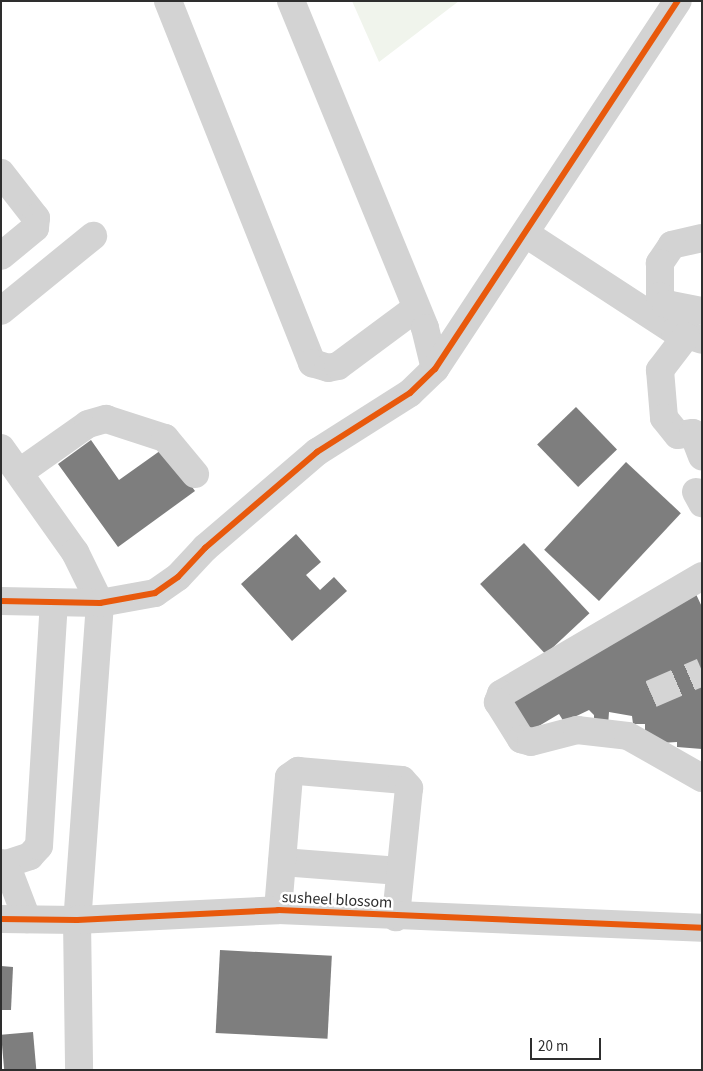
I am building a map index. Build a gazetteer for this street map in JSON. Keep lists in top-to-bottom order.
{
  "streets": {
    "street": ["susheel blossom"]
  },
  "scale_bar": "20 m"
}
